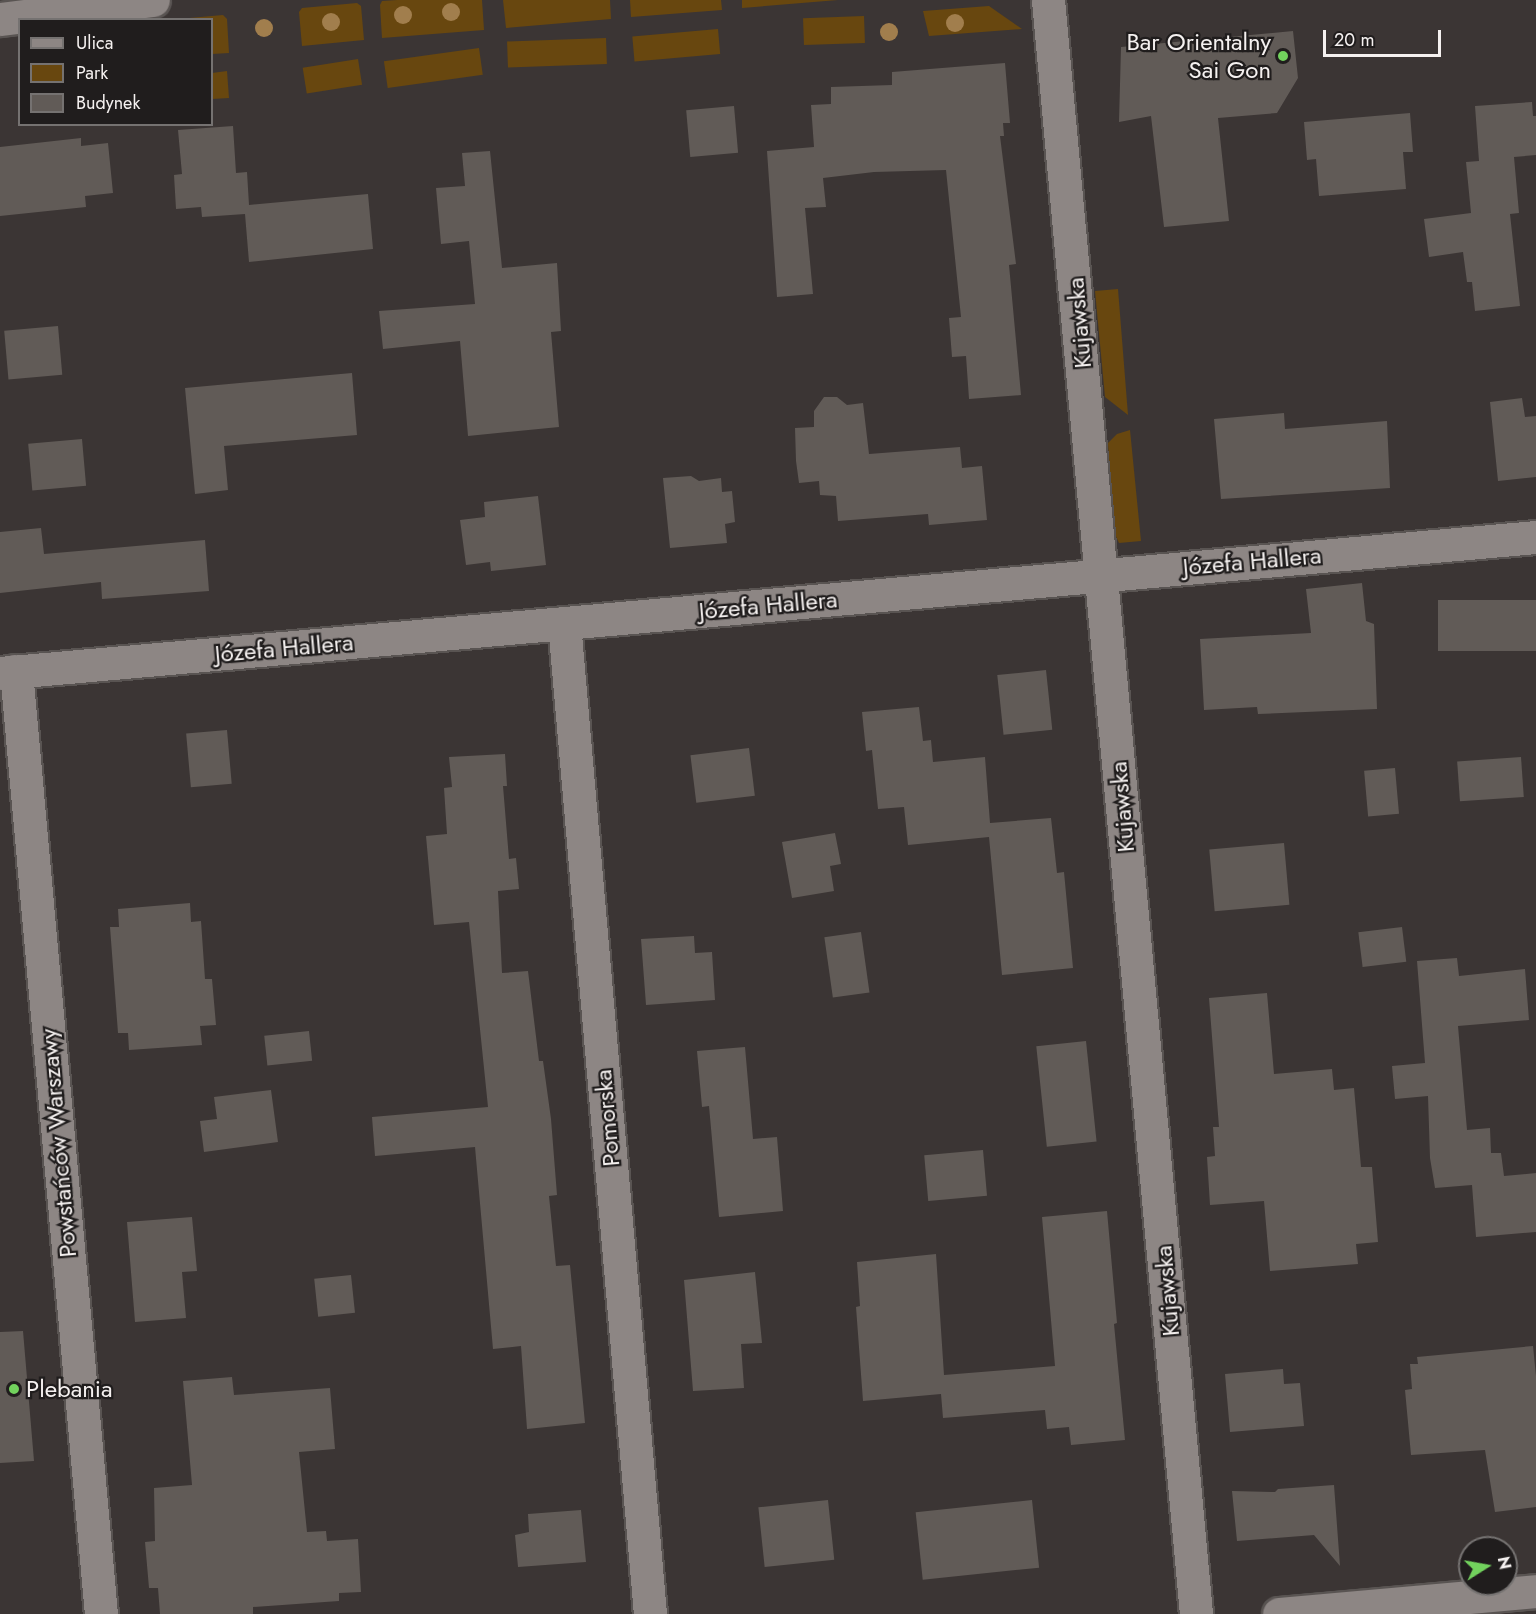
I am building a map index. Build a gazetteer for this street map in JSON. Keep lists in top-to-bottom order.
{
  "streets": {
    "street": [
      "Kujawska",
      "Józefa Hallera",
      "Pomorska",
      "Powstańców Warszawy"
    ]
  },
  "crossings": [
    ["Kujawska", "Józefa Hallera"],
    ["Józefa Hallera", "Pomorska"],
    ["Józefa Hallera", "Powstańców Warszawy"]
  ],
  "places": ["Bar Orientalny Sai Gon", "Plebania"],
  "legend": ["Ulica", "Park", "Budynek"],
  "scale_bar": "20 m",
  "north": "right"
}
